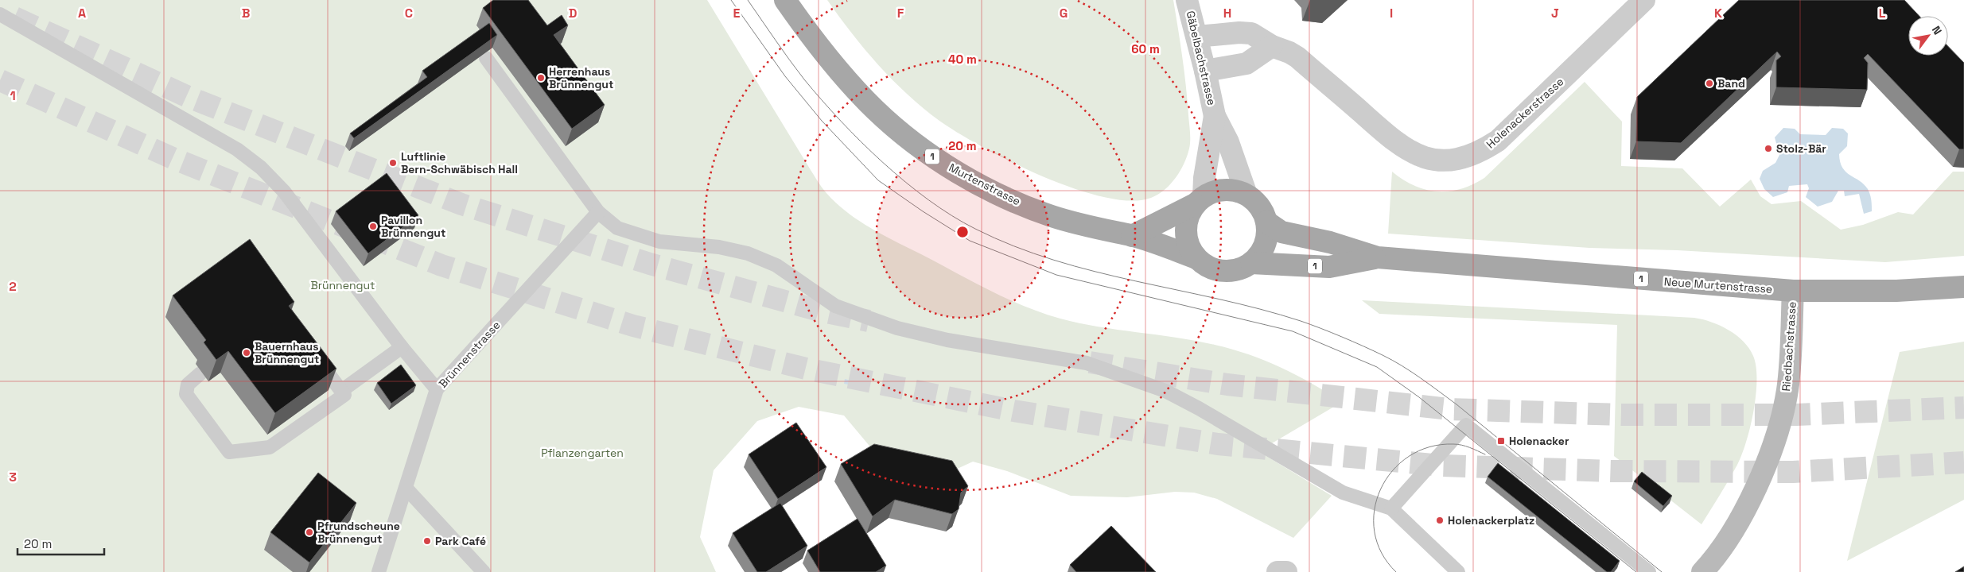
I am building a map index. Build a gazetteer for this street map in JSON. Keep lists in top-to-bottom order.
{
  "streets": {
    "main road": ["1", "Murtenstrasse", "Neue Murtenstrasse"],
    "street": ["Gäbelbachstrasse", "Holenackerstrasse", "Riedbachstrasse"],
    "lane": ["Brünnenstrasse"]
  },
  "crossings": [
    ["Gäbelbachstrasse", "Holenackerstrasse"],
    ["Gäbelbachstrasse", "Murtenstrasse"],
    ["Gäbelbachstrasse", "Neue Murtenstrasse"],
    ["Murtenstrasse", "Neue Murtenstrasse"],
    ["Neue Murtenstrasse", "Riedbachstrasse"]
  ],
  "parks": ["Brünnengut", "Pflanzengarten"],
  "places": {
    "other": [
      "Herrenhaus Brünnengut",
      "Band",
      "Stolz-Bär",
      "Luftlinie Bern-Schwäbisch Hall",
      "Pavillon Brünnengut",
      "Bauernhaus Brünnengut",
      "Holenackerplatz",
      "Pfrundscheune Brünnengut",
      "Park Café"
    ],
    "transit": ["Holenacker"]
  },
  "scale_bar": "20 m",
  "north": "top right",
  "grid": {
    "columns": [
      "A",
      "B",
      "C",
      "D",
      "E",
      "F",
      "G",
      "H",
      "I",
      "J",
      "K",
      "L"
    ],
    "rows": ["1", "2", "3"]
  },
  "rings": ["60 m", "40 m", "20 m"]
}
